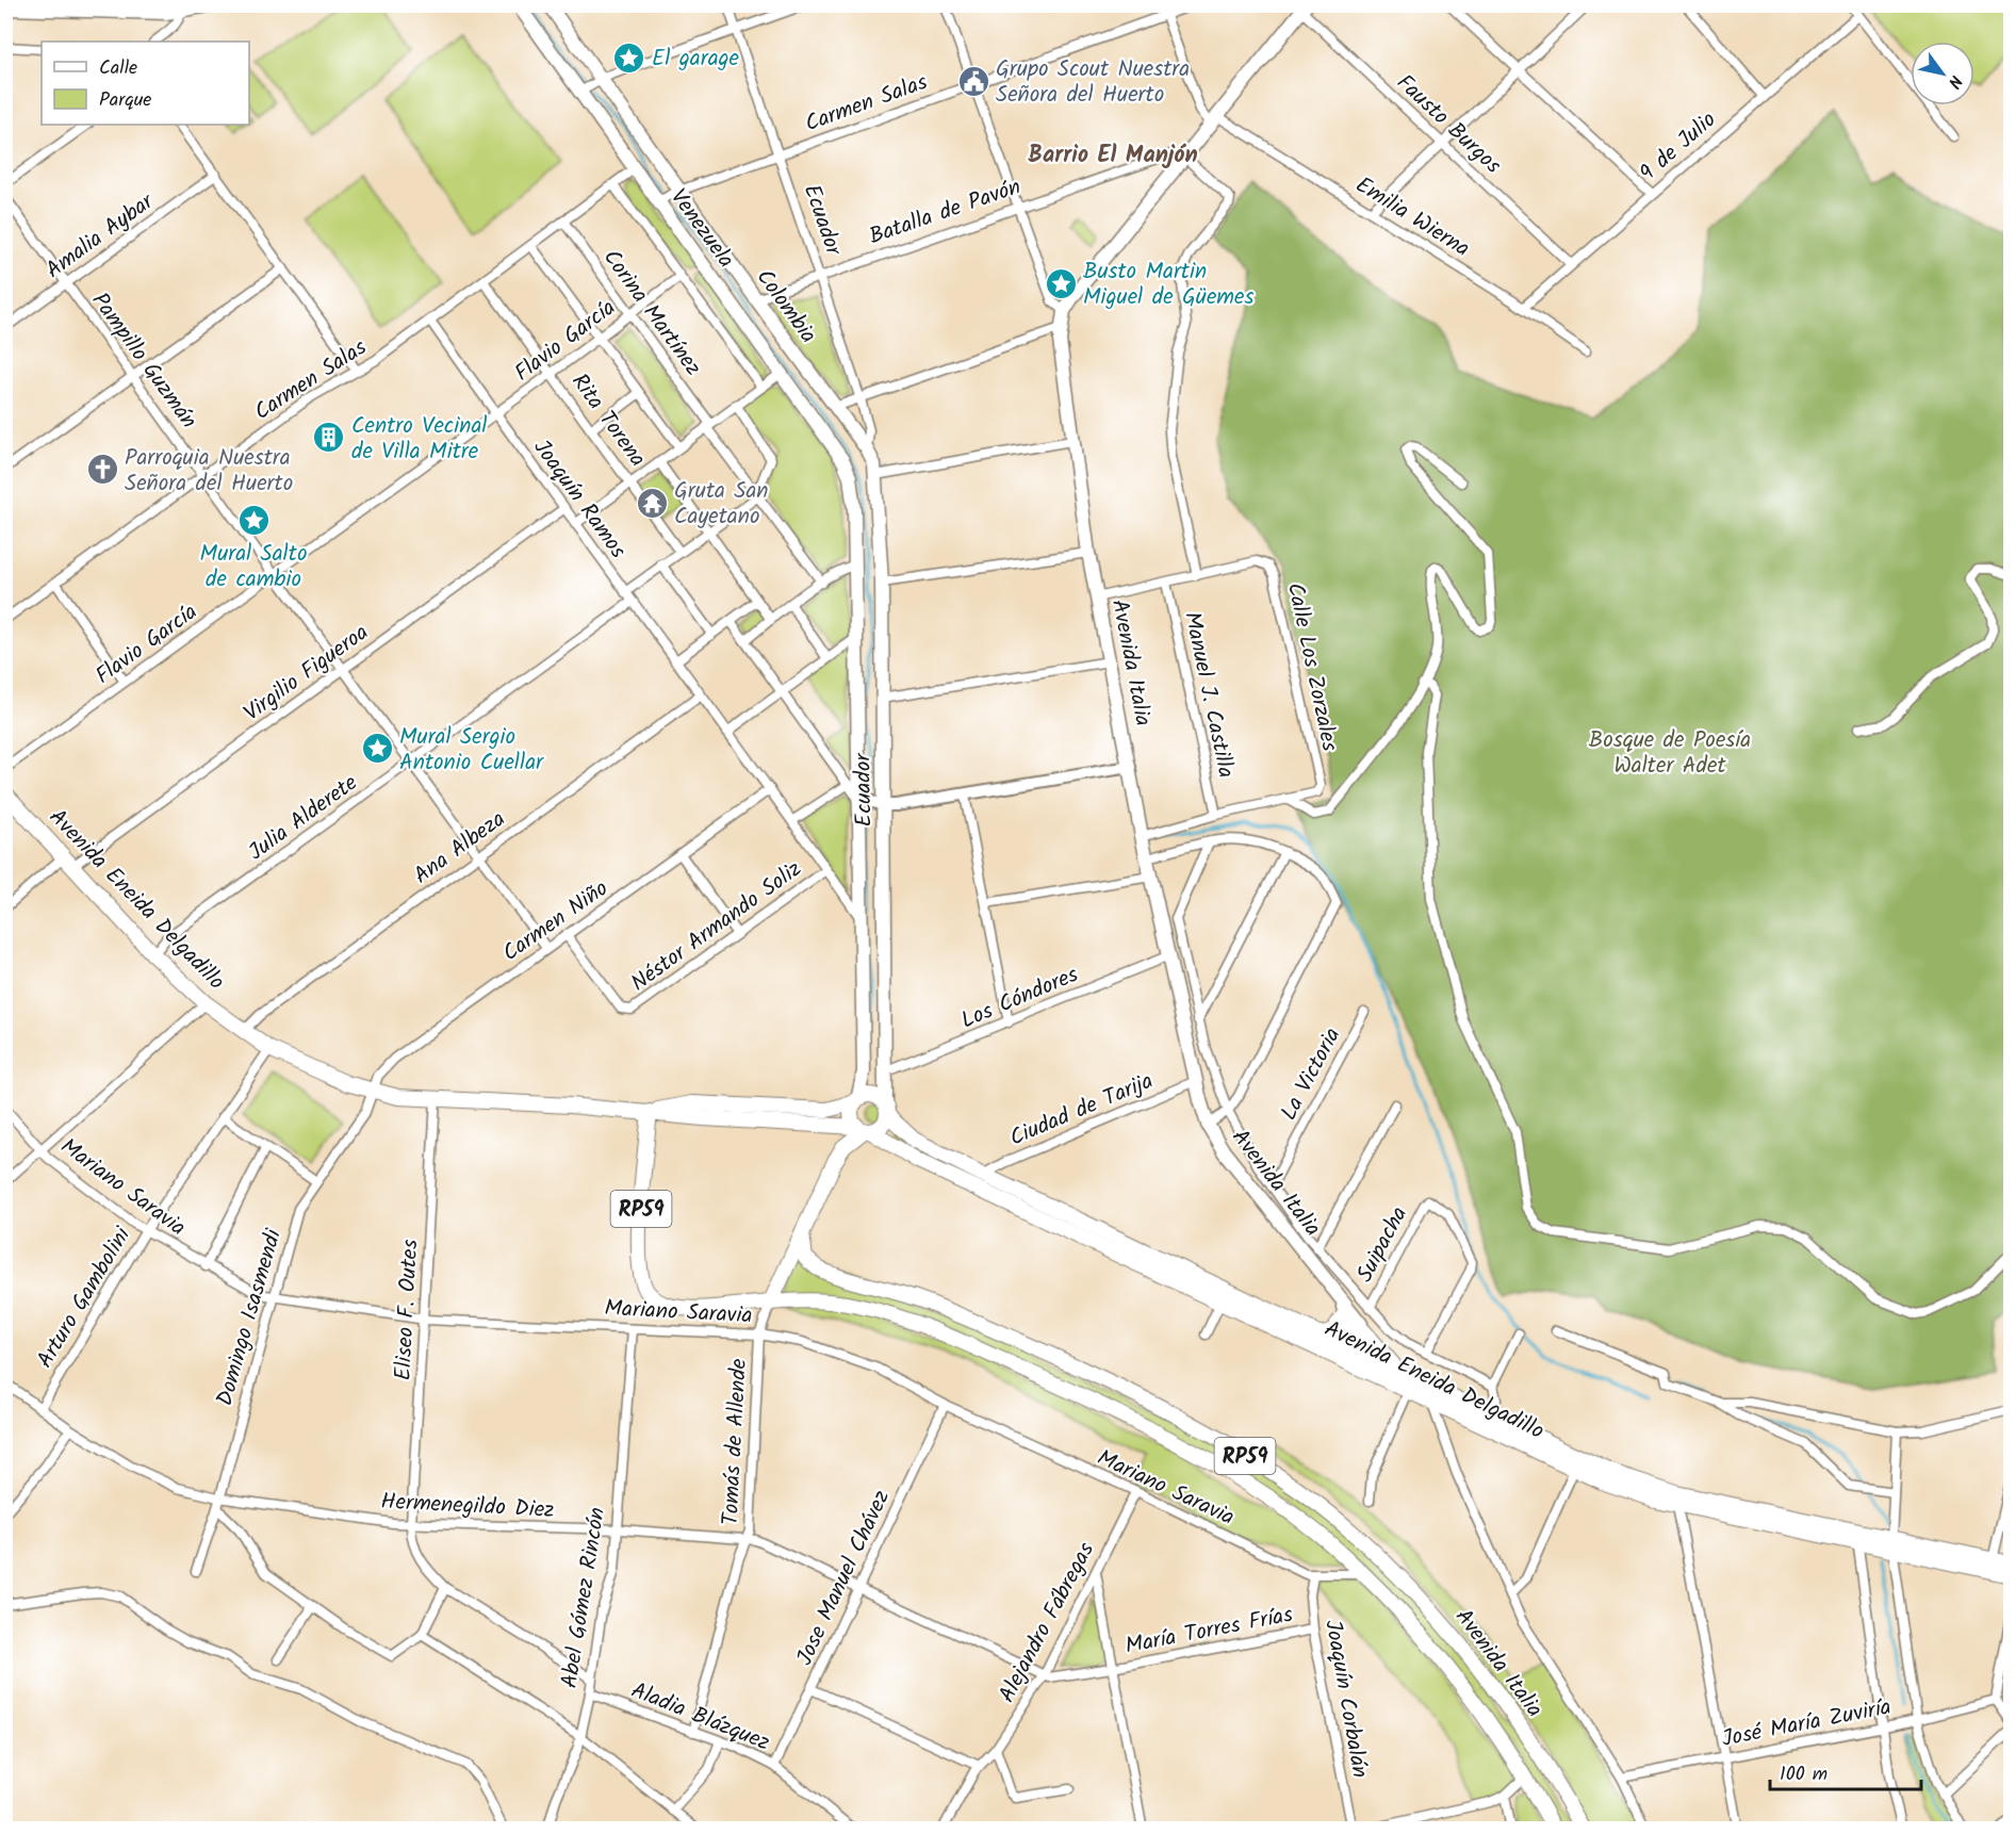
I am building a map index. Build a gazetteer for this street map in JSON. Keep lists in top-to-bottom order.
{
  "streets": {
    "main road": [
      "Ecuador",
      "Venezuela",
      "Colombia",
      "Avenida Italia",
      "Avenida Eneida Delgadillo",
      "RP59"
    ],
    "street": [
      "Carmen Salas",
      "Fausto Burgos",
      "9 de Julio",
      "Batalla de Pavón",
      "Emilia Wierna",
      "Amalia Aybar",
      "Corina Martínez",
      "Flavio García",
      "Pampillo Guzmán",
      "Rita Torena",
      "Joaquín Ramos",
      "Calle Los Zorzales",
      "Virgilio Figueroa",
      "Manuel J. Castilla",
      "Julia Alderete",
      "Ana Albeza",
      "Carmen Niño",
      "Néstor Armando Soliz",
      "Los Cóndores",
      "La Victoria",
      "Ciudad de Tarija",
      "Mariano Saravia",
      "Suipacha",
      "Arturo Gambolini",
      "Eliseo F. Outes",
      "Domingo Isasmendi",
      "Tomás de Allende",
      "Hermenegildo Diez",
      "Jose Manuel Chávez",
      "Abel Gómez Rincón",
      "Alejandro Fábregas",
      "María Torres Frías",
      "Joaquín Corbalán",
      "Aladia Blázquez",
      "José María Zuviría"
    ]
  },
  "crossings": [
    ["Carmen Salas", "Ecuador"],
    ["Carmen Salas", "Venezuela"],
    ["Carmen Salas", "Colombia"],
    ["Carmen Salas", "Corina Martínez"],
    ["Carmen Salas", "Pampillo Guzmán"],
    ["Carmen Salas", "Rita Torena"],
    ["Carmen Salas", "Joaquín Ramos"],
    ["Fausto Burgos", "9 de Julio"],
    ["9 de Julio", "Emilia Wierna"],
    ["Batalla de Pavón", "Ecuador"],
    ["Batalla de Pavón", "Colombia"],
    ["Ecuador", "Venezuela"],
    ["Ecuador", "Colombia"],
    ["Ecuador", "Joaquín Ramos"],
    ["Ecuador", "Avenida Eneida Delgadillo"],
    ["Ecuador", "Los Cóndores"],
    ["Venezuela", "Flavio García"],
    ["Amalia Aybar", "Pampillo Guzmán"],
    ["Corina Martínez", "Flavio García"],
    ["Flavio García", "Pampillo Guzmán"],
    ["Flavio García", "Rita Torena"],
    ["Flavio García", "Joaquín Ramos"],
    ["Pampillo Guzmán", "Virgilio Figueroa"],
    ["Pampillo Guzmán", "Julia Alderete"],
    ["Pampillo Guzmán", "Ana Albeza"],
    ["Pampillo Guzmán", "Carmen Niño"],
    ["Joaquín Ramos", "Virgilio Figueroa"],
    ["Joaquín Ramos", "Julia Alderete"],
    ["Joaquín Ramos", "Ana Albeza"],
    ["Joaquín Ramos", "Carmen Niño"],
    ["Joaquín Ramos", "Néstor Armando Soliz"],
    ["Avenida Italia", "Avenida Eneida Delgadillo"],
    ["Avenida Italia", "Los Cóndores"],
    ["Avenida Italia", "Ciudad de Tarija"],
    ["Avenida Italia", "Mariano Saravia"],
    ["Avenida Italia", "RP59"],
    ["Avenida Italia", "Tomás de Allende"],
    ["Virgilio Figueroa", "Avenida Eneida Delgadillo"],
    ["Julia Alderete", "Avenida Eneida Delgadillo"],
    ["Ana Albeza", "Avenida Eneida Delgadillo"],
    ["Avenida Eneida Delgadillo", "Carmen Niño"],
    ["Avenida Eneida Delgadillo", "Ciudad de Tarija"],
    ["Avenida Eneida Delgadillo", "RP59"],
    ["Avenida Eneida Delgadillo", "Arturo Gambolini"],
    ["Avenida Eneida Delgadillo", "Eliseo F. Outes"],
    ["Avenida Eneida Delgadillo", "Domingo Isasmendi"],
    ["Carmen Niño", "Néstor Armando Soliz"],
    ["Carmen Niño", "Domingo Isasmendi"],
    ["Mariano Saravia", "Arturo Gambolini"],
    ["Mariano Saravia", "Eliseo F. Outes"],
    ["Mariano Saravia", "Domingo Isasmendi"],
    ["Mariano Saravia", "Tomás de Allende"],
    ["Mariano Saravia", "Jose Manuel Chávez"],
    ["Mariano Saravia", "Abel Gómez Rincón"],
    ["Mariano Saravia", "Alejandro Fábregas"],
    ["Mariano Saravia", "Joaquín Corbalán"],
    ["RP59", "Tomás de Allende"],
    ["Arturo Gambolini", "Hermenegildo Diez"],
    ["Eliseo F. Outes", "Hermenegildo Diez"],
    ["Eliseo F. Outes", "Abel Gómez Rincón"],
    ["Domingo Isasmendi", "Hermenegildo Diez"],
    ["Tomás de Allende", "Hermenegildo Diez"],
    ["Tomás de Allende", "Aladia Blázquez"],
    ["Hermenegildo Diez", "Jose Manuel Chávez"],
    ["Hermenegildo Diez", "Abel Gómez Rincón"],
    ["Hermenegildo Diez", "Alejandro Fábregas"],
    ["Jose Manuel Chávez", "Aladia Blázquez"],
    ["Abel Gómez Rincón", "Aladia Blázquez"],
    ["María Torres Frías", "Joaquín Corbalán"]
  ],
  "districts": ["Barrio El Manjón"],
  "parks": ["Bosque de Poesía Walter Adet"],
  "places": {
    "place": [
      "El garage",
      "Busto Martin Miguel de Güemes",
      "Mural Salto de cambio",
      "Mural Sergio Antonio Cuellar"
    ],
    "public building": ["Grupo Scout Nuestra Señora del Huerto"],
    "building": ["Centro Vecinal de Villa Mitre"],
    "church": ["Parroquia Nuestra Señora del Huerto"],
    "temple": ["Gruta San Cayetano"]
  },
  "legend": ["Calle", "Parque"],
  "scale_bar": "100 m",
  "north": "bottom right"
}
